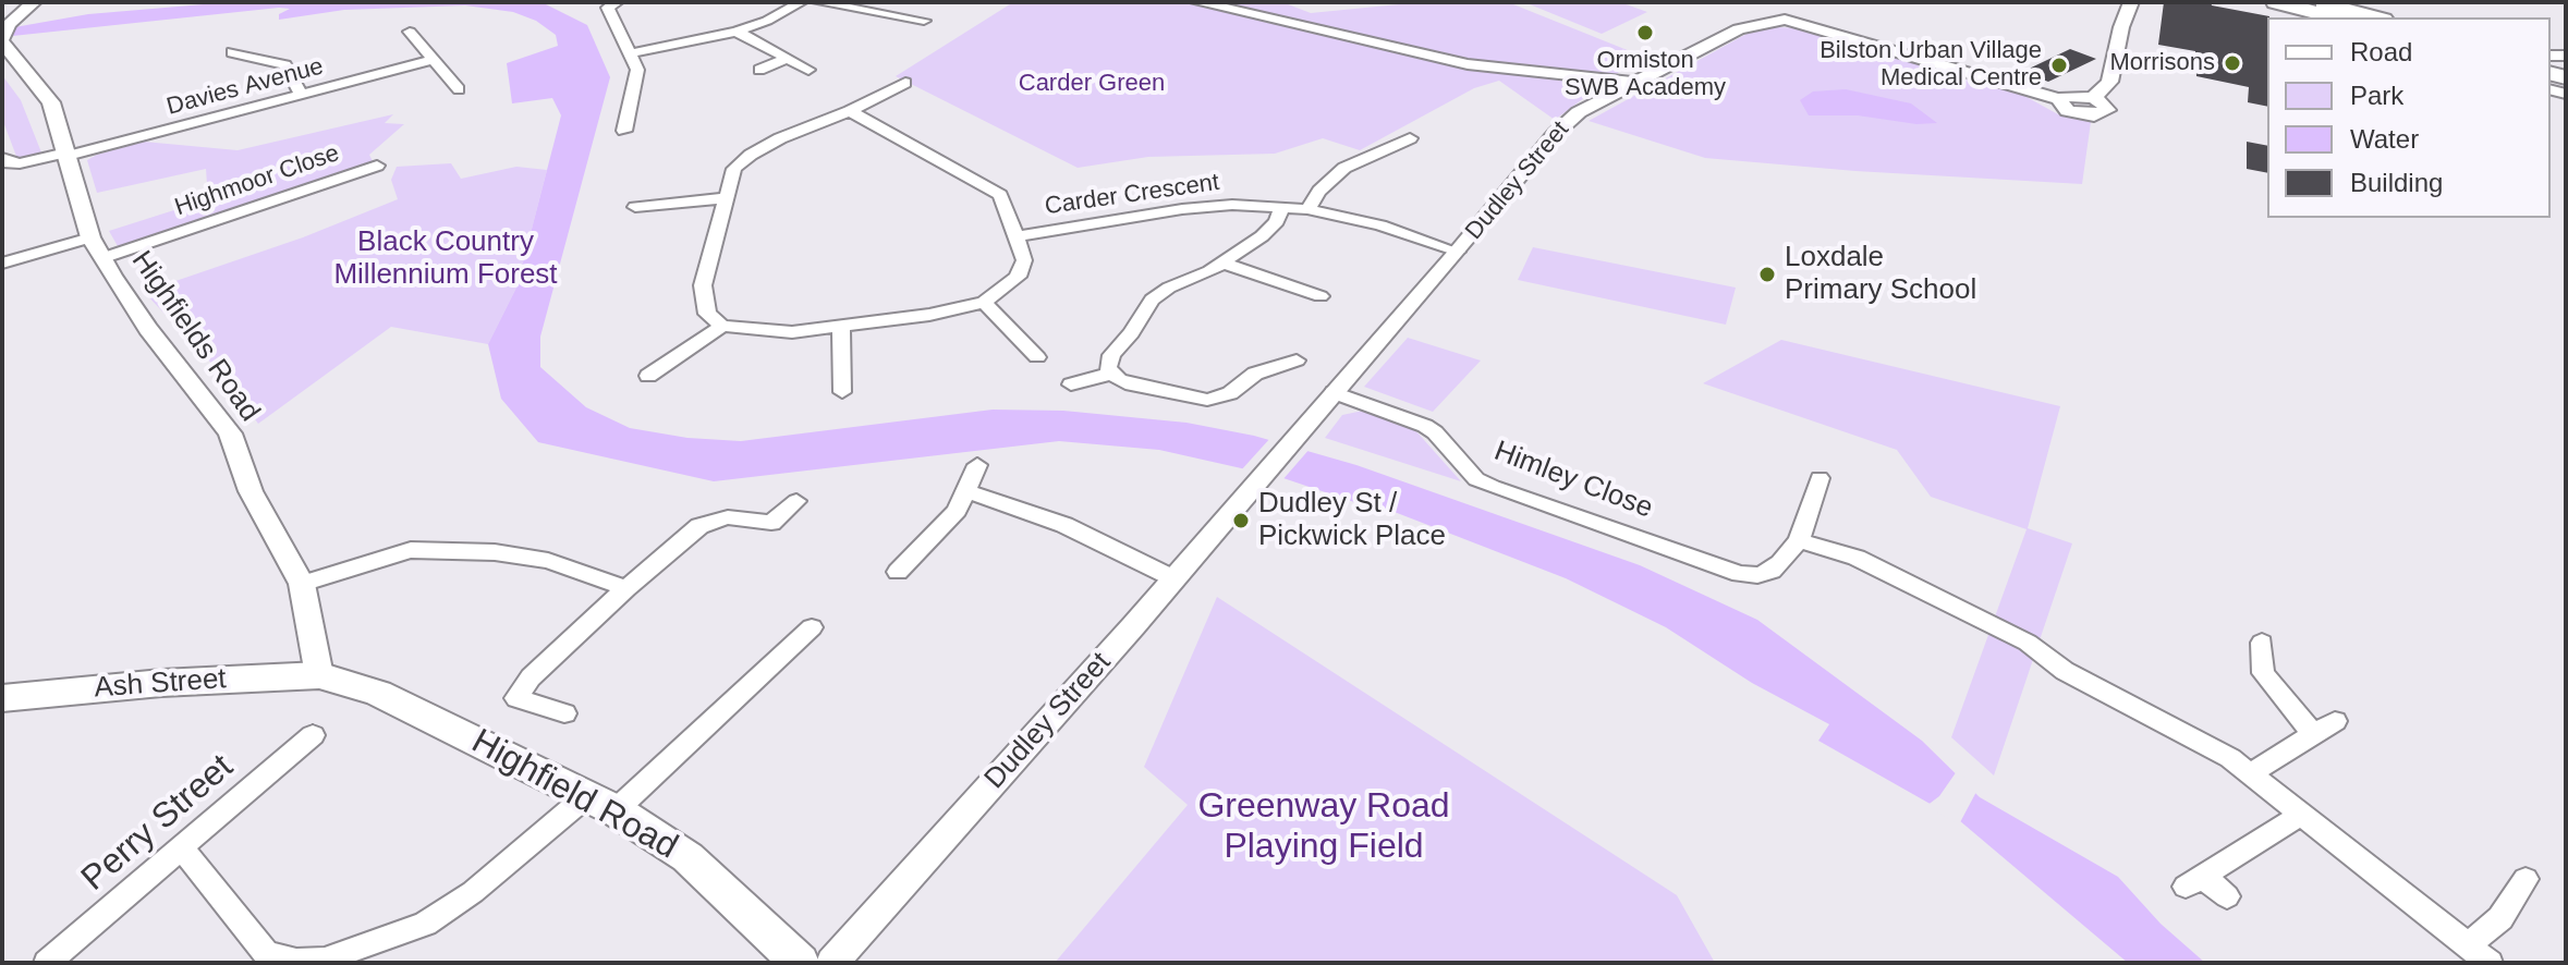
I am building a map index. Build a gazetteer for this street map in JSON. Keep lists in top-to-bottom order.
{
  "streets": {
    "main road": ["Ash Street", "Highfield Road"],
    "street": [
      "Davies Avenue",
      "Highmoor Close",
      "Dudley Street",
      "Carder Crescent",
      "Highfields Road",
      "Himley Close",
      "Perry Street"
    ]
  },
  "crossings": [
    ["Davies Avenue", "Highfields Road"],
    ["Highmoor Close", "Highfields Road"],
    ["Dudley Street", "Carder Crescent"],
    ["Dudley Street", "Himley Close"],
    ["Highfields Road", "Ash Street"],
    ["Highfields Road", "Highfield Road"],
    ["Ash Street", "Highfield Road"]
  ],
  "parks": ["Carder Green", "Black Country Millennium Forest", "Greenway Road Playing Field"],
  "places": [
    "Ormiston SWB Academy",
    "Morrisons",
    "Bilston Urban Village Medical Centre",
    "Loxdale Primary School",
    "Dudley St / Pickwick Place"
  ],
  "legend": [
    "Road",
    "Park",
    "Water",
    "Building"
  ]
}
